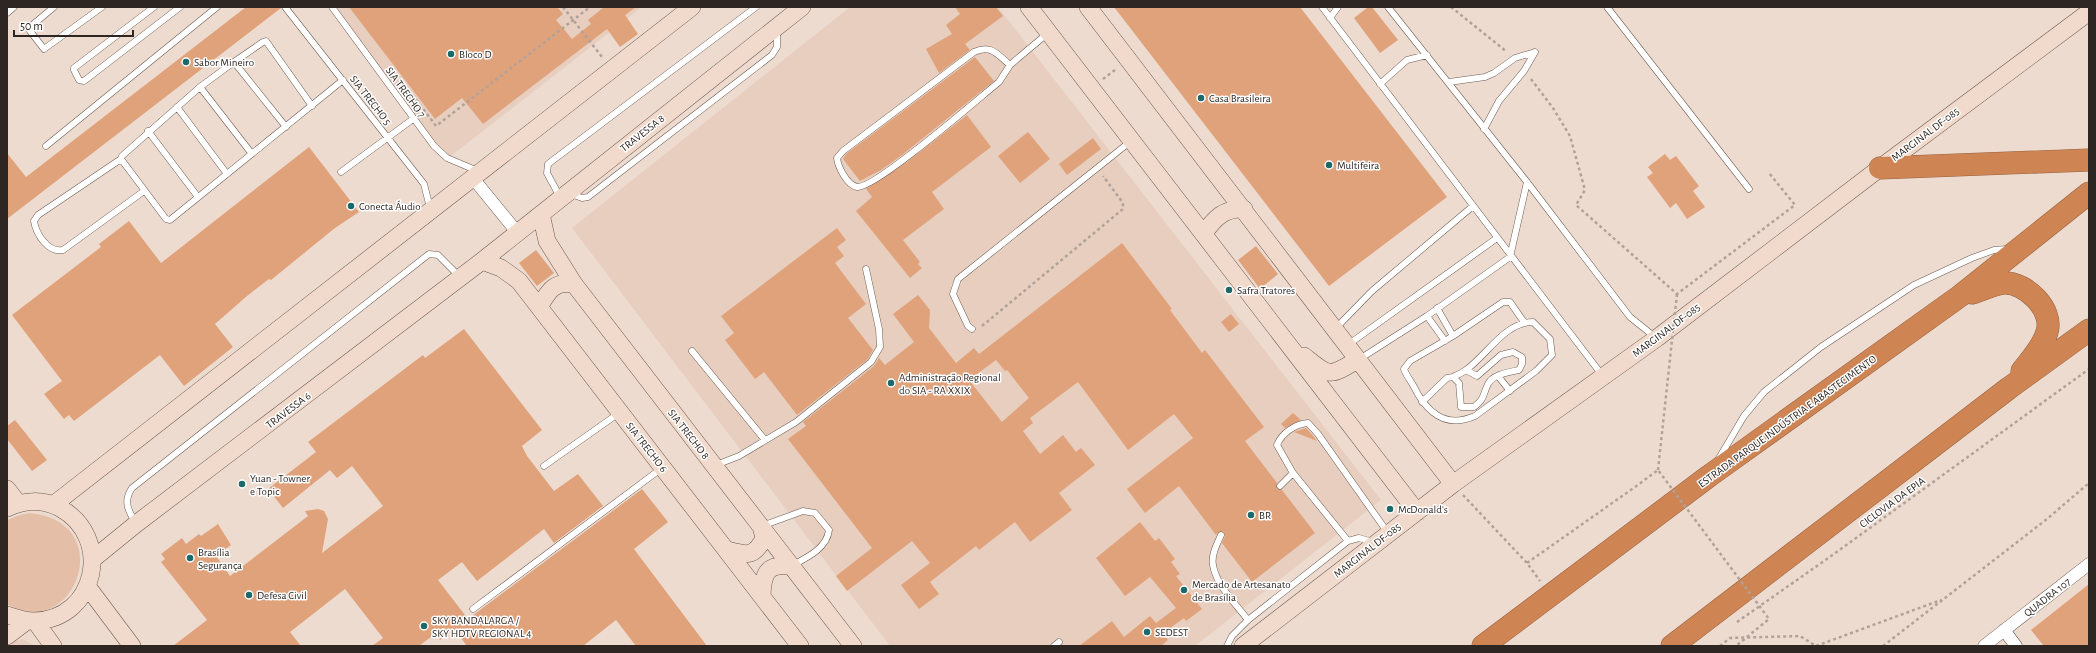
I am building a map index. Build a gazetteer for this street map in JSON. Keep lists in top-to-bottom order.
{
  "streets": {
    "highway": ["ESTRADA PARQUE INDÚSTRIA E ABASTECIMENTO"],
    "main road": [
      "TRAVESSA 8",
      "MARGINAL DF-085",
      "TRAVESSA 6",
      "SIA TRECHO 8",
      "SIA TRECHO 6"
    ],
    "street": ["QUADRA 107"],
    "lane": ["SIA TRECHO 7", "SIA TRECHO 5"],
    "path": ["CICLOVIA DA EPIA"]
  },
  "crossings": [
    ["TRAVESSA 8", "TRAVESSA 6"],
    ["TRAVESSA 8", "SIA TRECHO 8"],
    ["TRAVESSA 8", "SIA TRECHO 6"],
    ["TRAVESSA 6", "SIA TRECHO 6"]
  ],
  "places": [
    "Bloco D",
    "Sabor Mineiro",
    "Casa Brasileira",
    "Multifeira",
    "Conecta Áudio",
    "Safra Tratores",
    "Administração Regional do SIA - RA XXIX",
    "Yuan - Towner e Topic",
    "McDonald's",
    "BR",
    "Brasília Segurança",
    "Mercado de Artesanato de Brasília",
    "Defesa Civil",
    "SKY BANDALARGA / SKY HDTV REGIONAL 4",
    "SEDEST"
  ],
  "scale_bar": "50 m"
}
